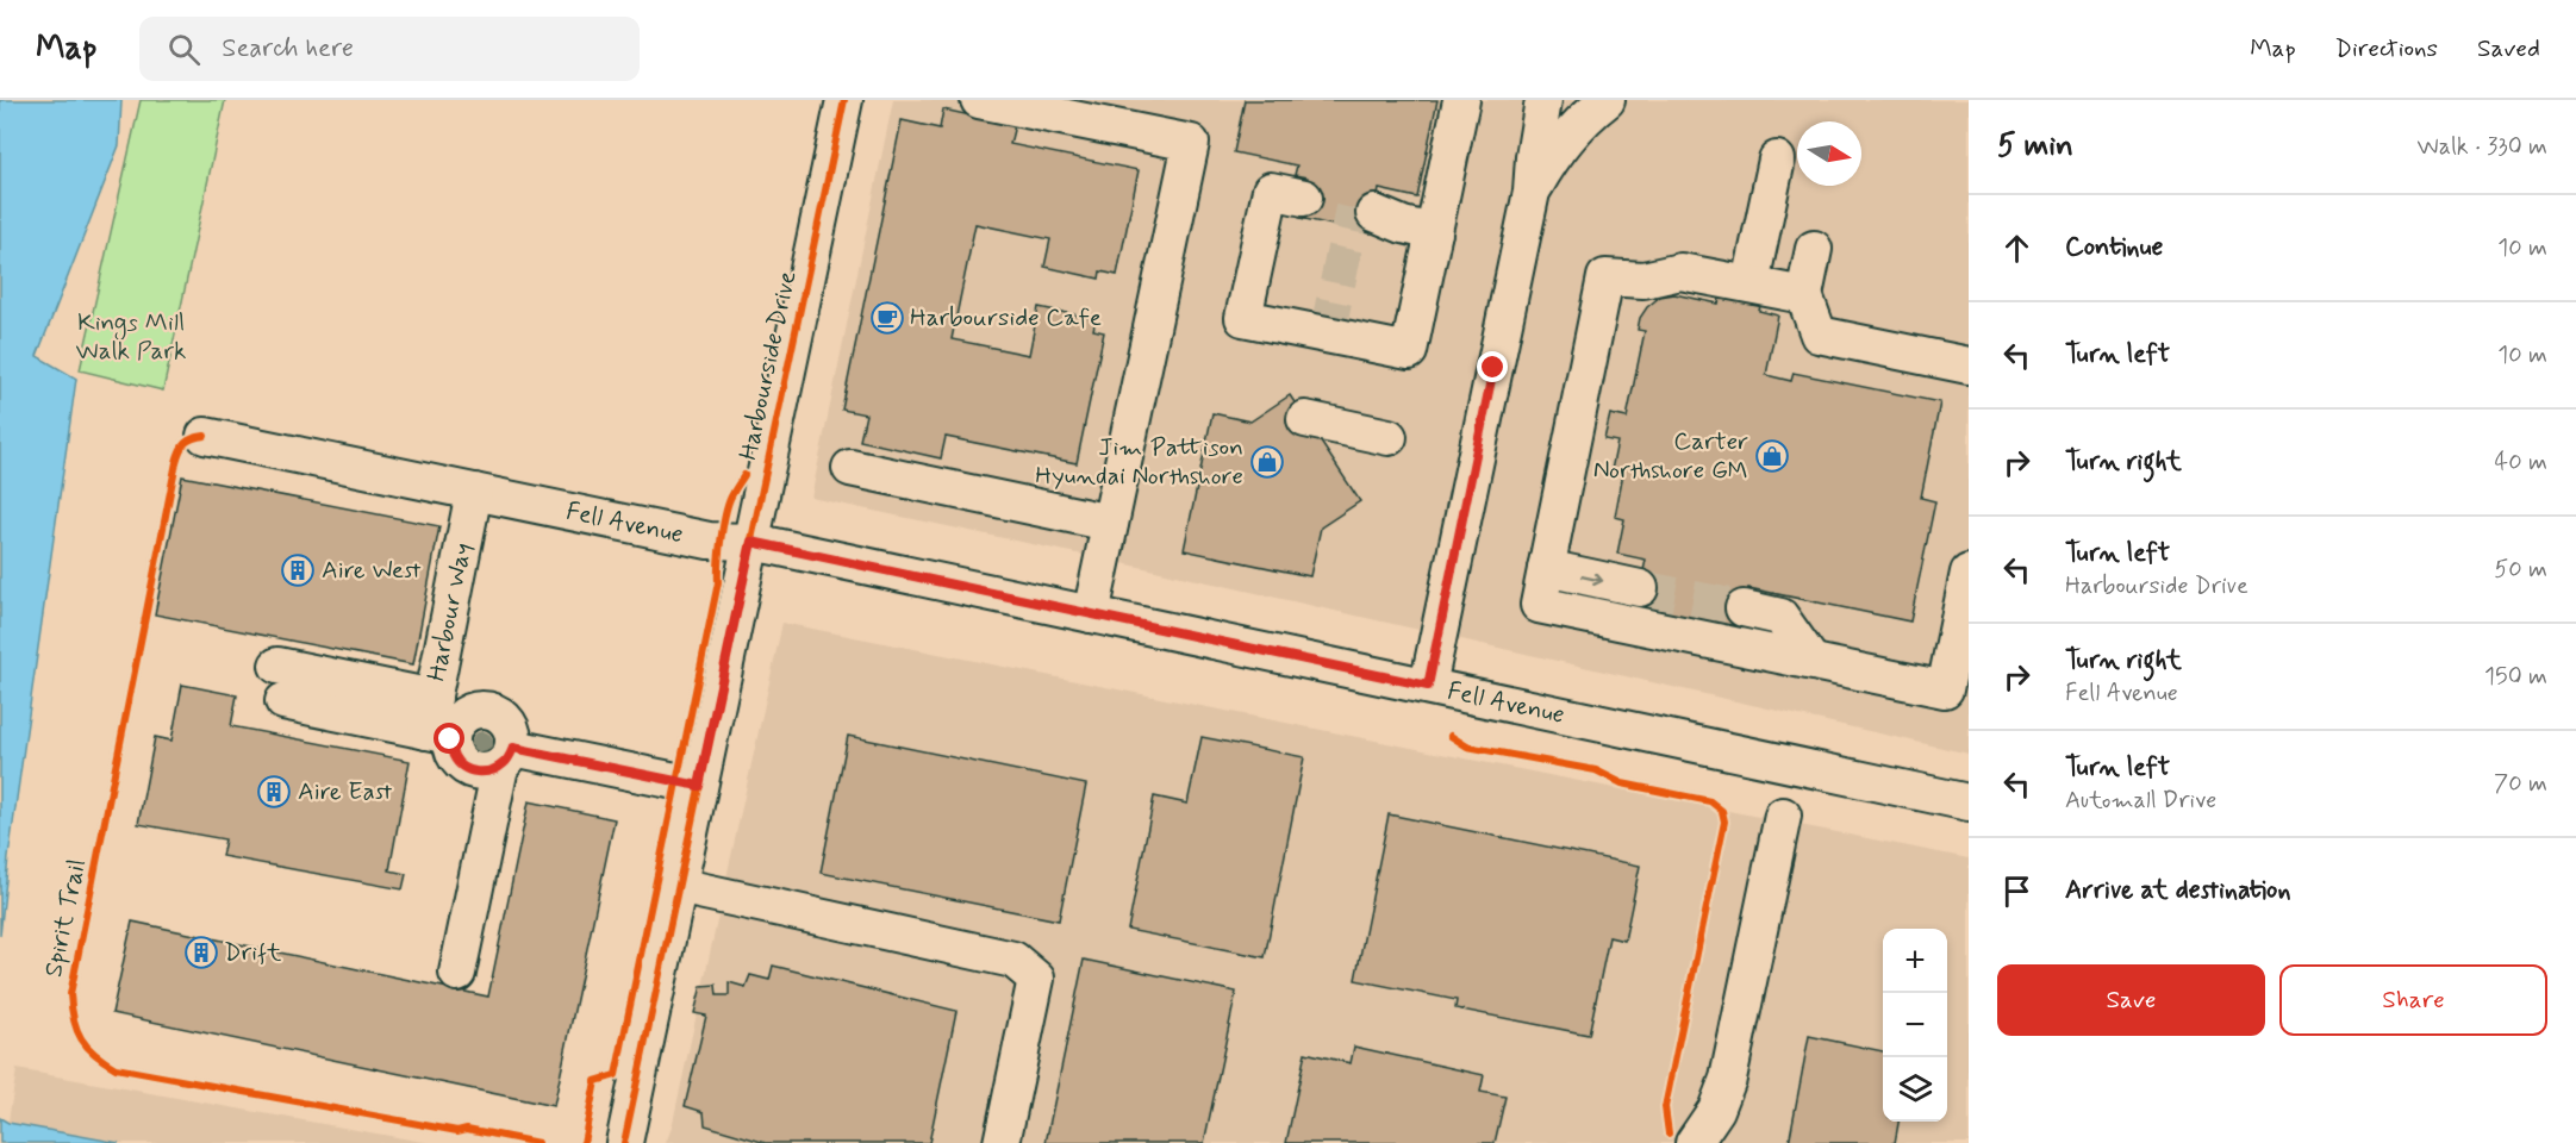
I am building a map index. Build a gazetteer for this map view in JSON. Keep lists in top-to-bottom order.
{
  "streets": {
    "street": ["Harbourside Drive", "Fell Avenue", "Harbour Way"],
    "cycle path": ["Spirit Trail"]
  },
  "crossings": [
    ["Harbourside Drive", "Fell Avenue"],
    ["Fell Avenue", "Harbour Way"]
  ],
  "parks": ["Kings Mill Walk Park"],
  "places": {
    "cafe": ["Harbourside Cafe"],
    "shop": ["Carter Northshore GM", "Jim Pattison Hyundai Northshore"],
    "building": ["Aire West", "Aire East", "Drift"]
  },
  "north": "right",
  "page": {
    "header": "Map",
    "search": "Search here",
    "nav": ["Map", "Directions", "Saved"],
    "heading": ["5 min", "Walk · 330 m"],
    "list": [
      ["Continue", "10 m"],
      ["Turn left", "10 m"],
      ["Turn right", "40 m"],
      ["Turn left", "Harbourside Drive", "50 m"],
      ["Turn right", "Fell Avenue", "150 m"],
      ["Turn left", "Automall Drive", "70 m"],
      "Arrive at destination"
    ],
    "map_buttons": ["+", "−"],
    "buttons": ["Save", "Share"]
  }
}
